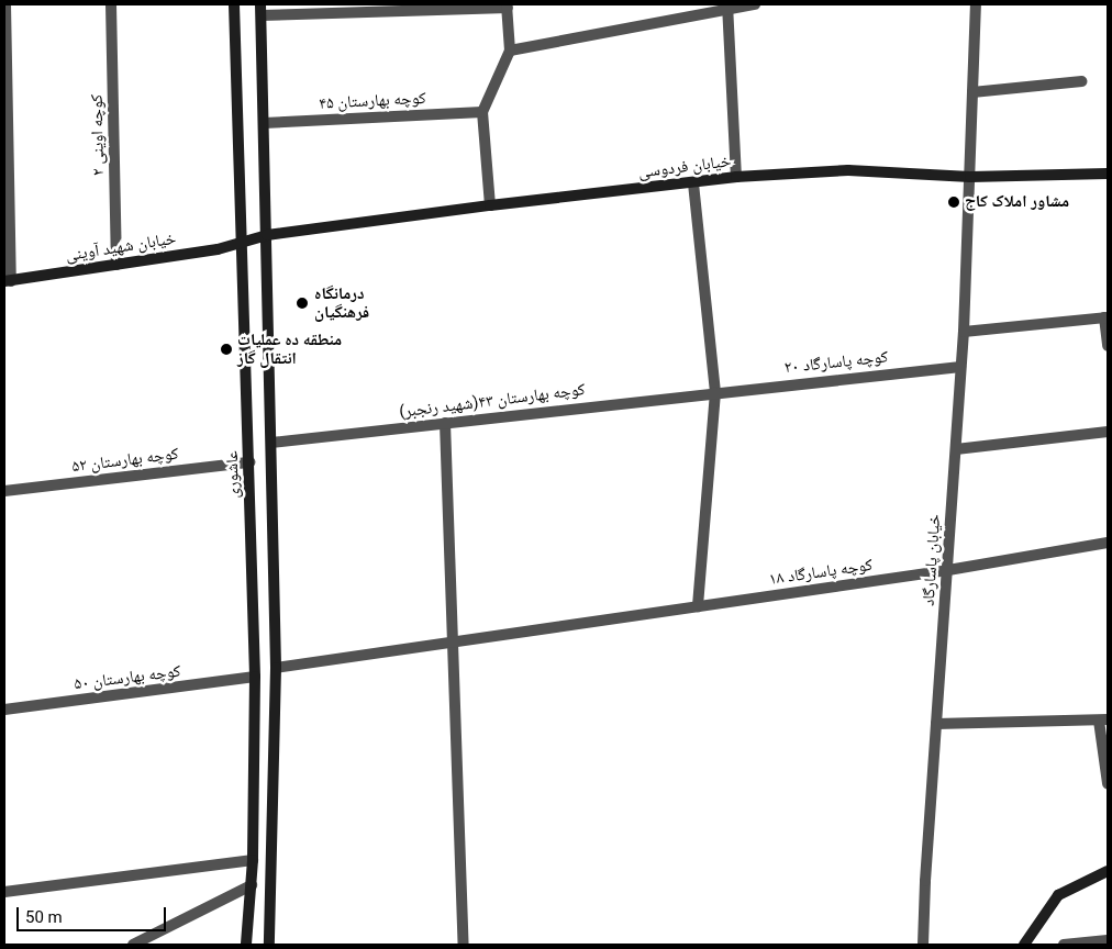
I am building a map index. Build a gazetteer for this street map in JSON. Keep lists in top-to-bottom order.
{
  "streets": {
    "street": [
      "کوچه بهارستان ۴۵",
      "کوچه اوینی ۲",
      "خیابان فردوسی",
      "خیابان شهید آوینی",
      "کوچه پاسارگاد ۲۰",
      "کوچه بهارستان ۴۳(شهید رنجبر)",
      "کوچه بهارستان ۵۲",
      "عاشوری",
      "خیابان پاسارگاد",
      "کوچه پاسارگاد ۱۸",
      "کوچه بهارستان ۵۰"
    ]
  },
  "crossings": [
    ["کوچه اوینی ۲", "خیابان شهید آوینی"],
    ["خیابان فردوسی", "خیابان شهید آوینی"],
    ["خیابان فردوسی", "خیابان پاسارگاد"],
    ["خیابان شهید آوینی", "عاشوری"],
    ["کوچه پاسارگاد ۲۰", "کوچه بهارستان ۴۳(شهید رنجبر)"],
    ["کوچه پاسارگاد ۲۰", "خیابان پاسارگاد"],
    ["کوچه بهارستان ۵۲", "عاشوری"],
    ["عاشوری", "کوچه بهارستان ۵۰"],
    ["خیابان پاسارگاد", "کوچه پاسارگاد ۱۸"]
  ],
  "places": ["مشاور املاک کاج", "درمانگاه فرهنگیان", "منطقه ده عملیات انتقال گاز"],
  "scale_bar": "50 m"
}
